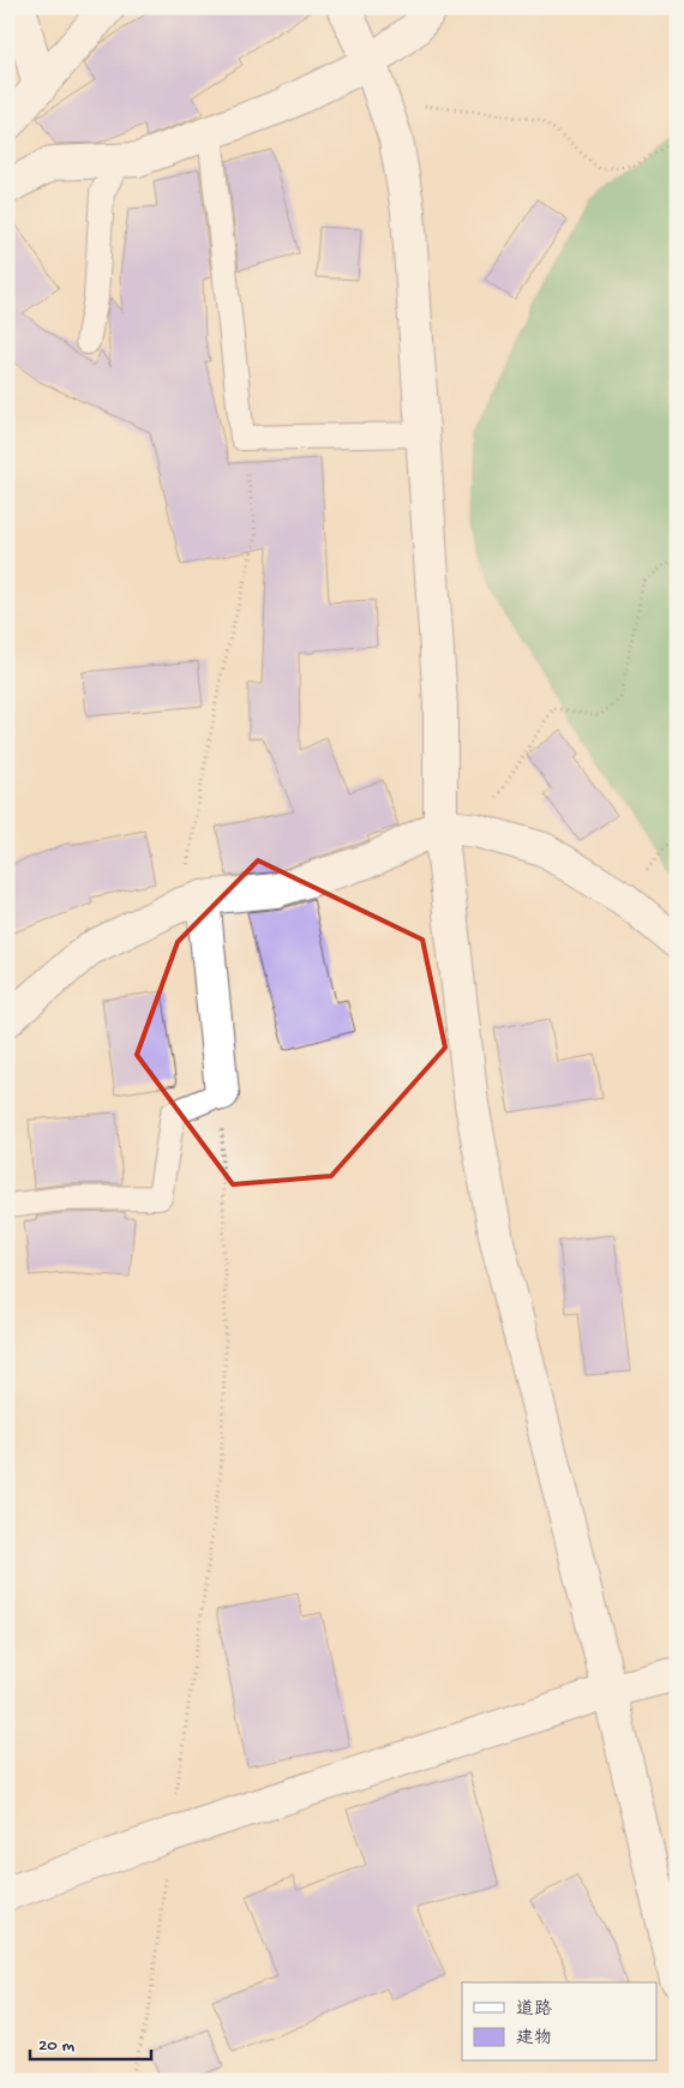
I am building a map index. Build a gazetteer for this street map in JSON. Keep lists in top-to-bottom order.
{
  "legend": ["道路", "建物"],
  "scale_bar": "20 m"
}
